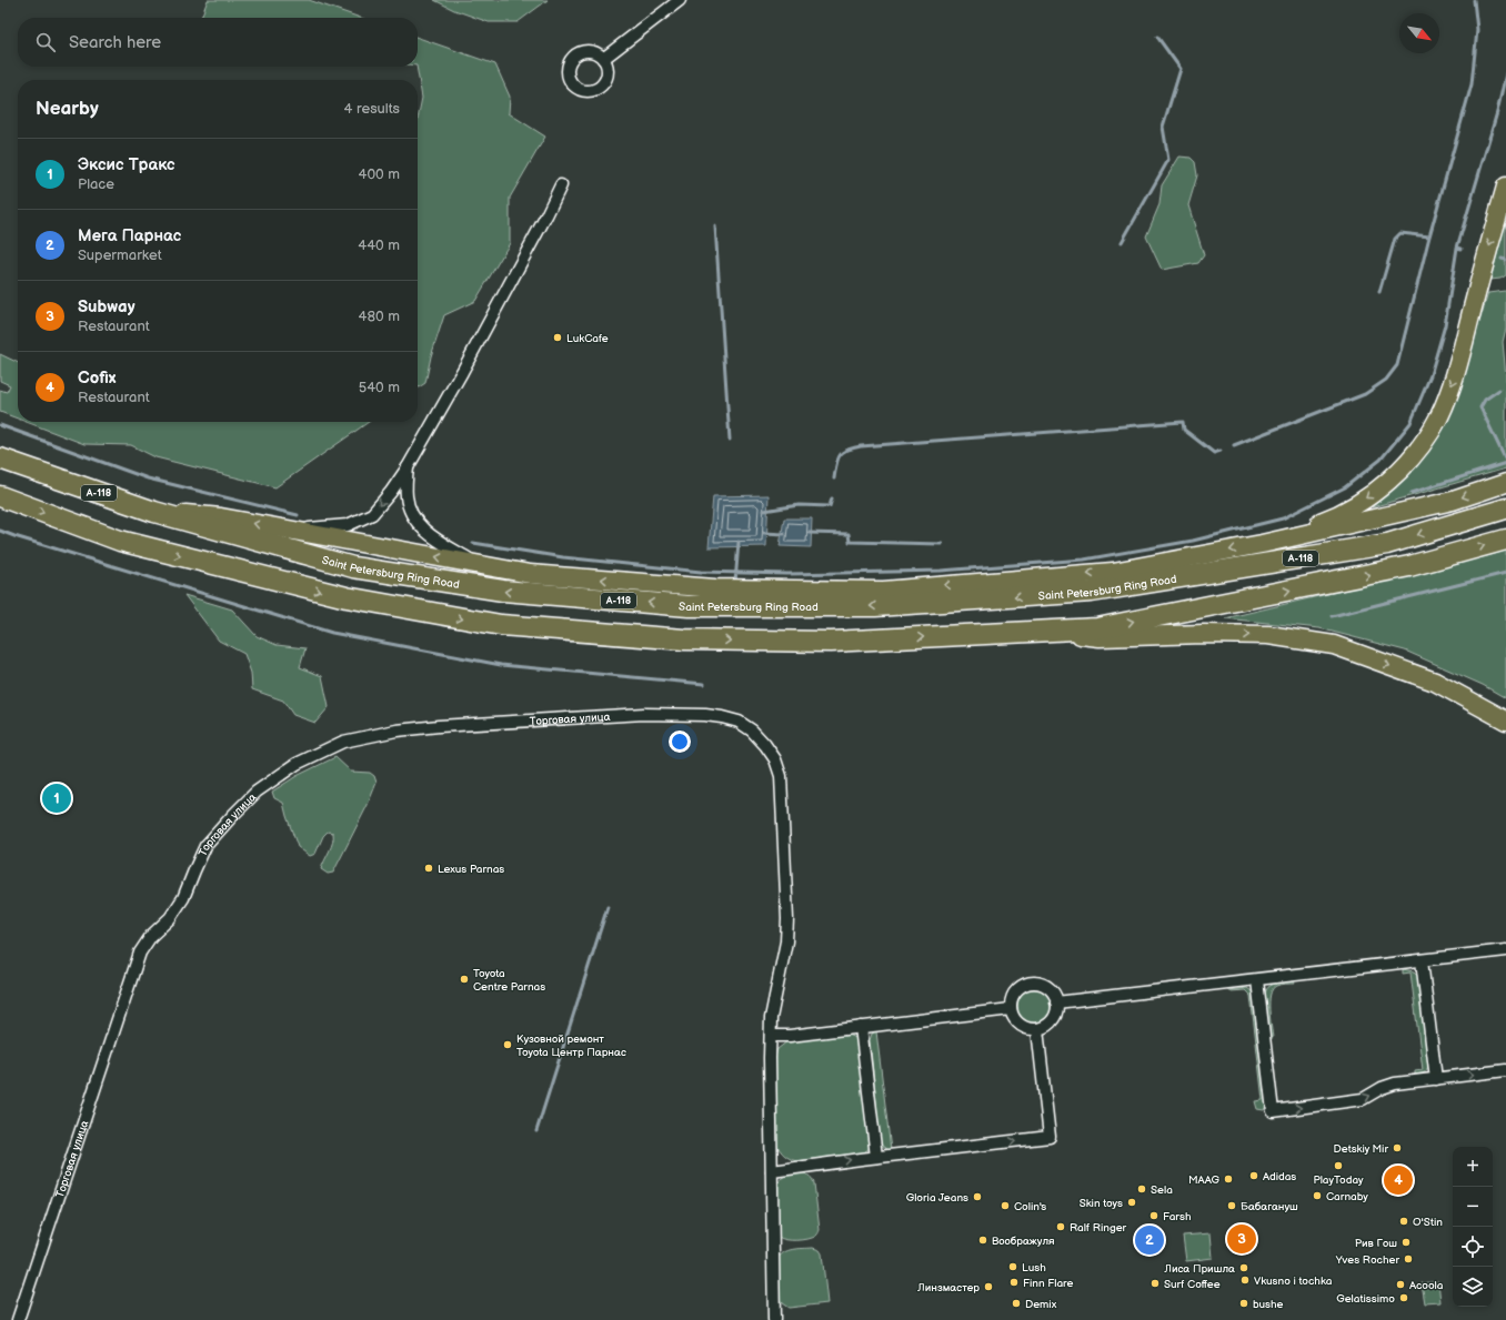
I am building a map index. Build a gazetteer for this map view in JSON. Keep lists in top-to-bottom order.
{
  "streets": {
    "highway": ["А-118", "Saint Petersburg Ring Road"],
    "street": ["Торговая улица"]
  },
  "places": [
    "LukCafe",
    "Lexus Parnas",
    "Toyota Centre Parnas",
    "Кузовной ремонт Toyota Центр Парнас",
    "Detskiy Mir",
    "PlayToday",
    "Adidas",
    "MAAG",
    "Sela",
    "Carnaby",
    "Gloria Jeans",
    "Skin toys",
    "Colin's",
    "Бабагануш",
    "Farsh",
    "O'Stin",
    "Ralf Ringer",
    "Воображуля",
    "Рив Гош",
    "Yves Rocher",
    "Lush",
    "Лиса Пришла",
    "Vkusno i tochka",
    "Finn Flare",
    "Surf Coffee",
    "Acoola",
    "Линзмастер",
    "Gelatissimo",
    "Demix",
    "bushe"
  ],
  "north": "bottom right",
  "page": {
    "search": "Search here",
    "heading": ["Nearby", "4 results"],
    "list": [
      {
        "mark": "1",
        "name": "Эксис Тракс",
        "note": "Place",
        "value": "400 m"
      },
      {
        "mark": "2",
        "name": "Мега Парнас",
        "note": "Supermarket",
        "value": "440 m"
      },
      {
        "mark": "3",
        "name": "Subway",
        "note": "Restaurant",
        "value": "480 m"
      },
      {
        "mark": "4",
        "name": "Cofix",
        "note": "Restaurant",
        "value": "540 m"
      }
    ],
    "pins": [
      "1",
      "4",
      "3",
      "2"
    ],
    "map_buttons": ["+", "−"]
  }
}
